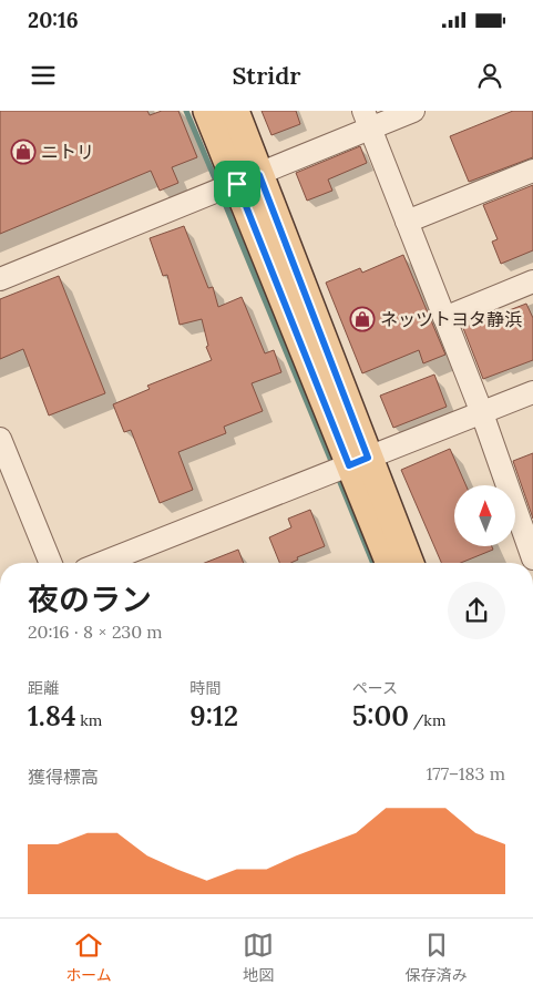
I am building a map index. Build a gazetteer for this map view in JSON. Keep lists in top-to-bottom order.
{
  "places": {
    "shop": ["ニトリ", "ネッツトヨタ静浜"]
  },
  "north": "top",
  "page": {
    "status": "20:16",
    "header": "Stridr",
    "heading": ["夜のラン", "20:16 · 8 × 230 m"],
    "stats": [
      ["距離", "1.84 km"],
      ["時間", "9:12"],
      ["ペース", "5:00 /km"]
    ],
    "chart": ["獲得標高", "177–183 m"],
    "tabs": ["ホーム", "地図", "保存済み"]
  }
}
